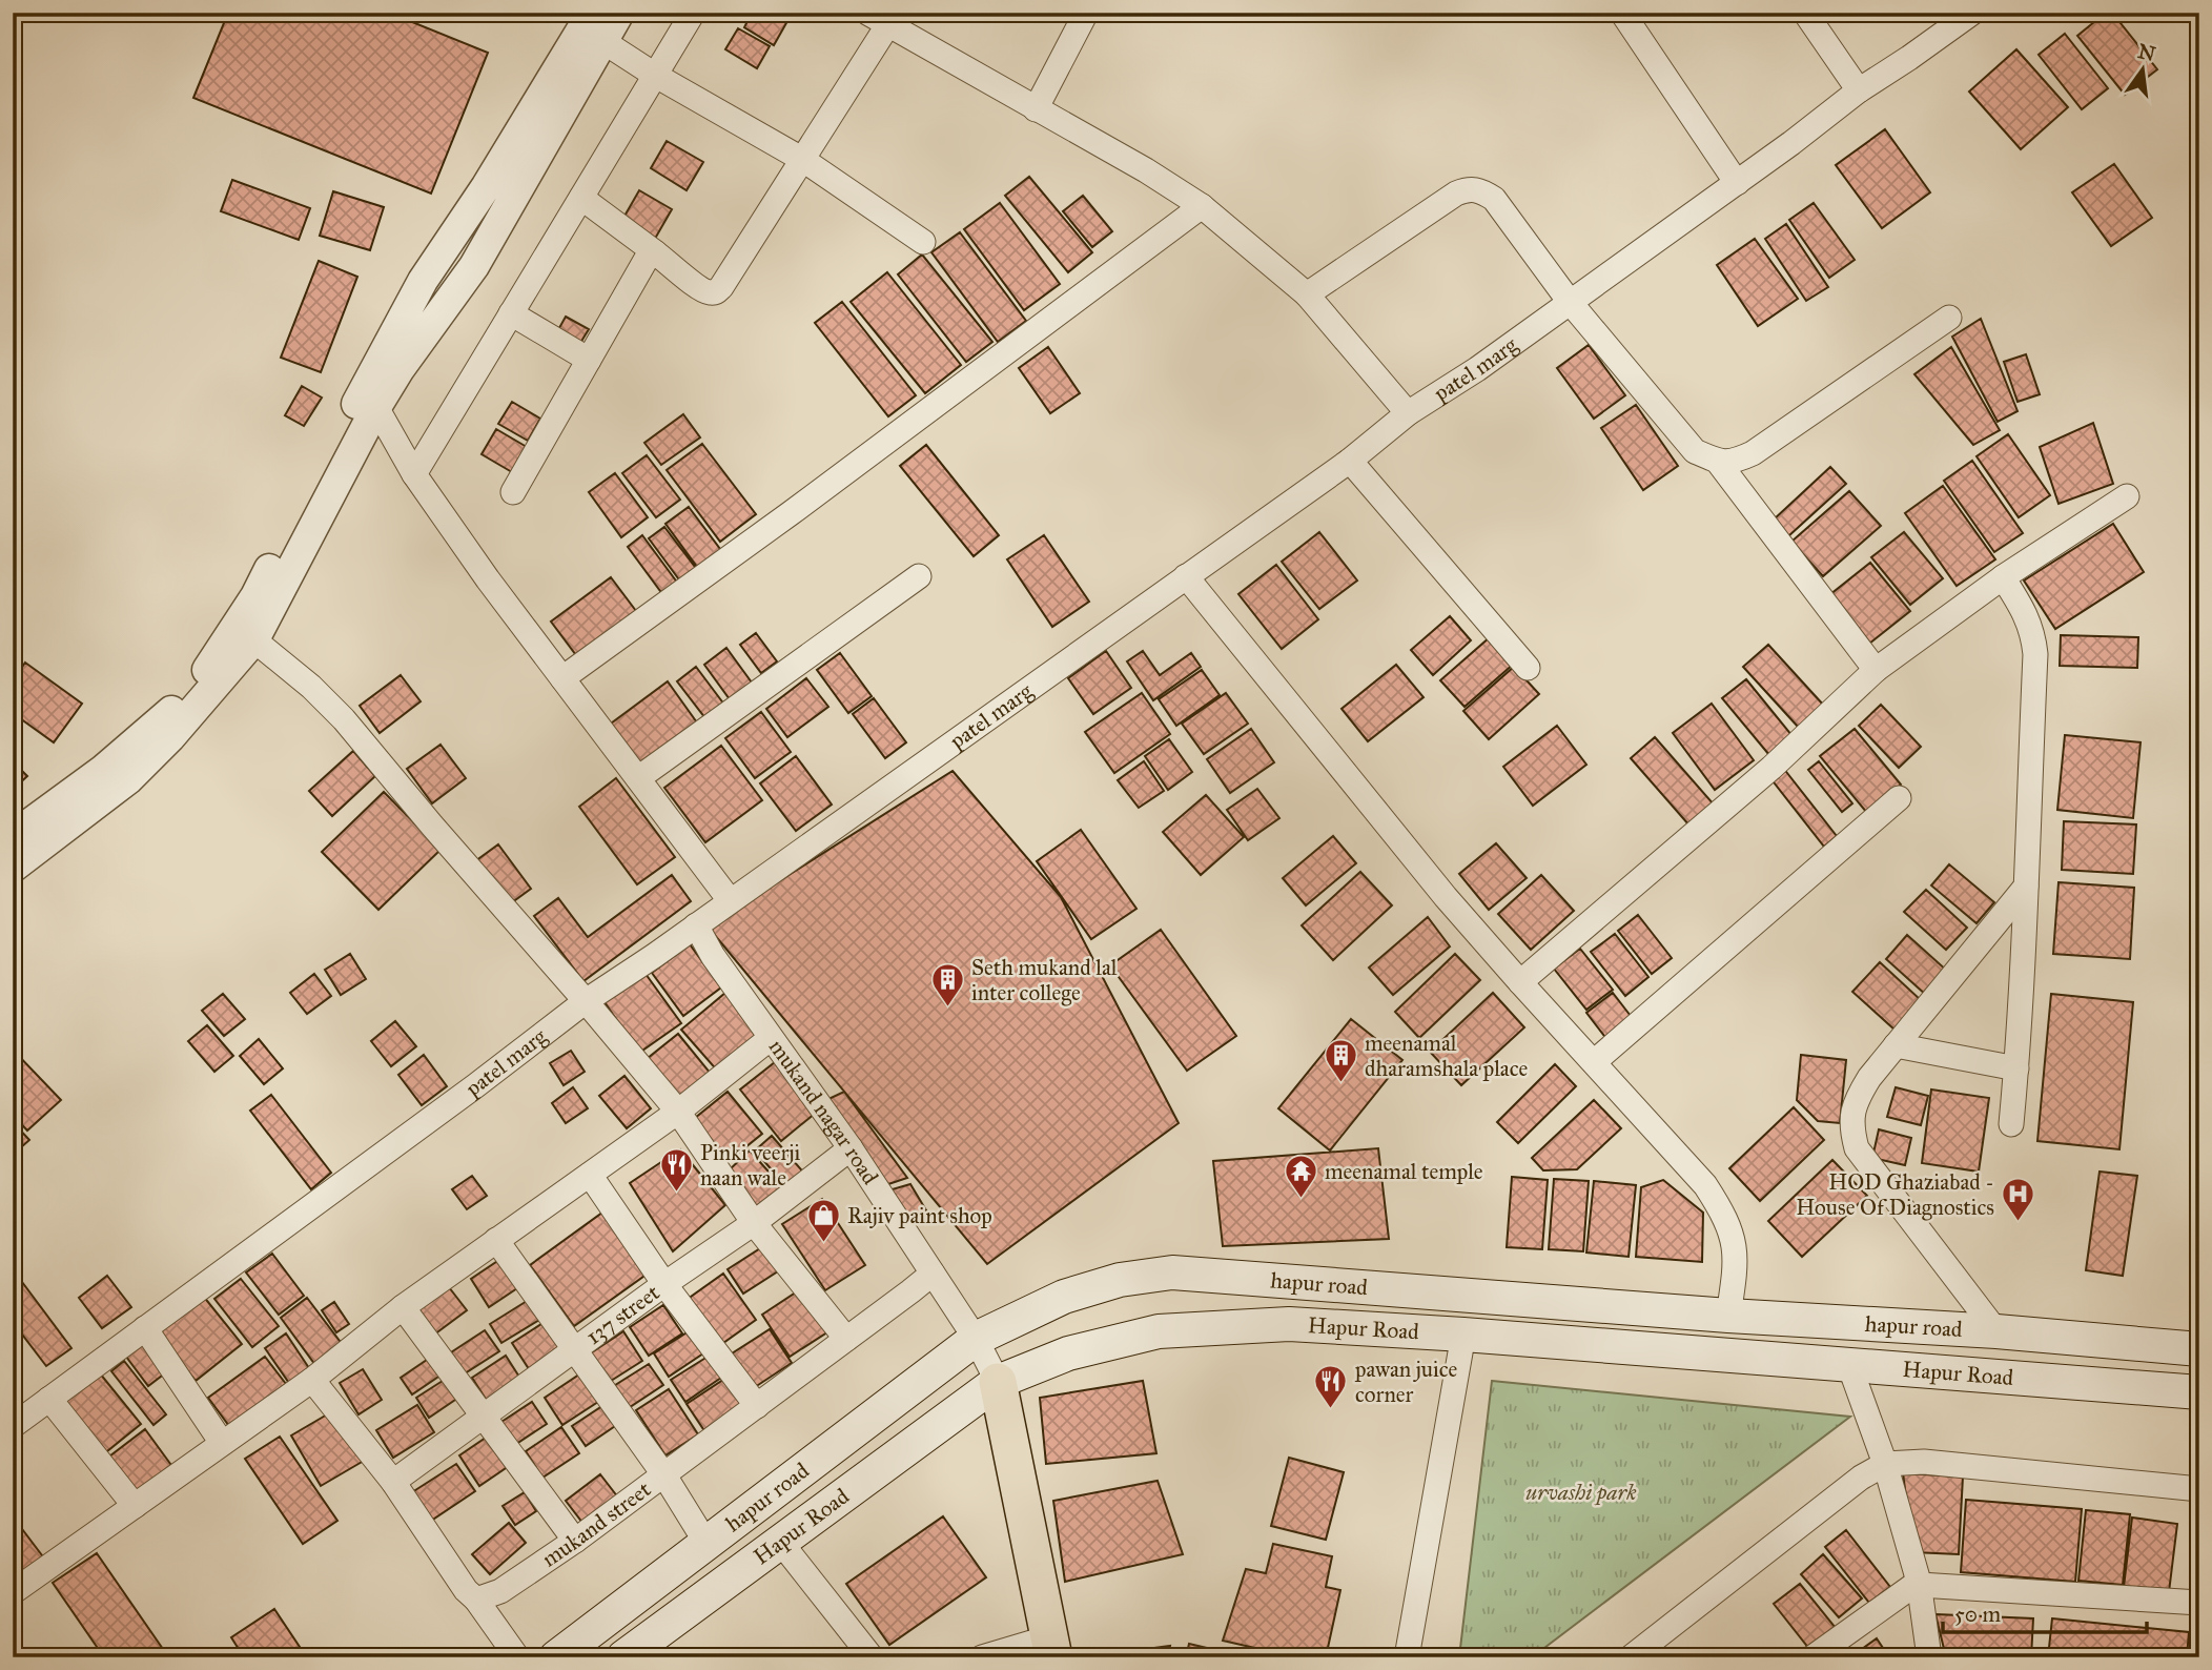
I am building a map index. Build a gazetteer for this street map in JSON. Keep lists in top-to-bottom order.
{
  "streets": {
    "main road": ["hapur road", "Hapur Road"],
    "street": [
      "patel marg",
      "mukand nagar road",
      "137 street",
      "mukand street"
    ]
  },
  "crossings": [
    ["patel marg", "mukand nagar road"],
    ["mukand nagar road", "hapur road"],
    ["mukand nagar road", "137 street"],
    ["mukand nagar road", "Hapur Road"],
    ["mukand nagar road", "mukand street"]
  ],
  "parks": ["urvashi park"],
  "places": {
    "building": ["Seth mukand lal inter college", "meenamal dharamshala place"],
    "restaurant": ["Pinki veerji naan wale", "pawan juice corner"],
    "temple": ["meenamal temple"],
    "hospital": ["HOD Ghaziabad - House Of Diagnostics"],
    "shop": ["Rajiv paint shop"]
  },
  "scale_bar": "50 m",
  "north": "top"
}
